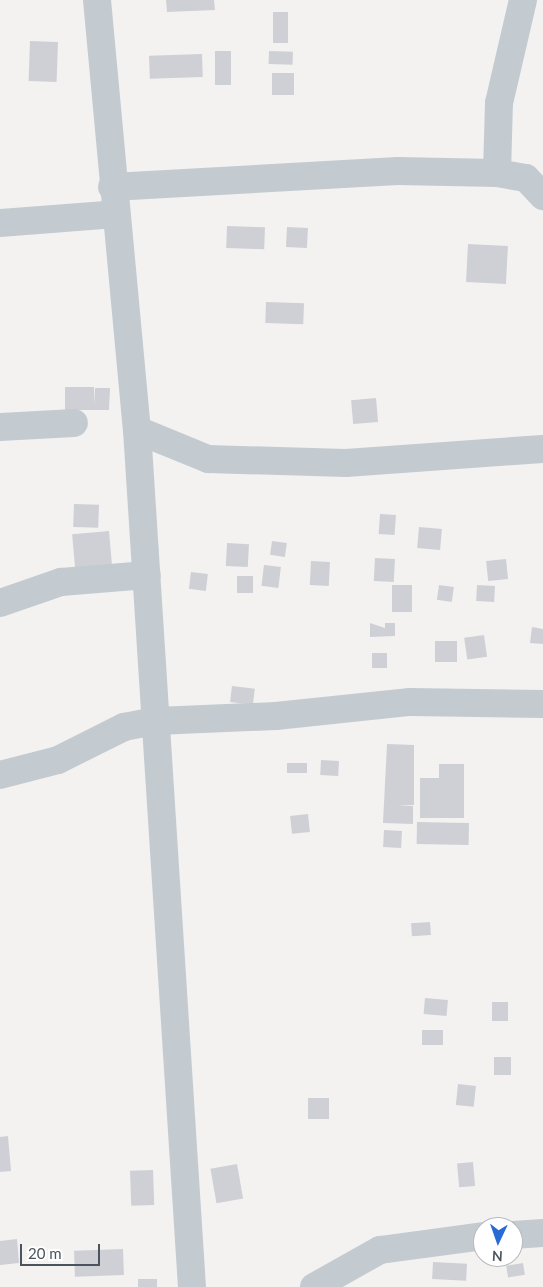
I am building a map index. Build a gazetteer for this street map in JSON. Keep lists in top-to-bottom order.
{
  "scale_bar": "20 m",
  "north": "bottom"
}
